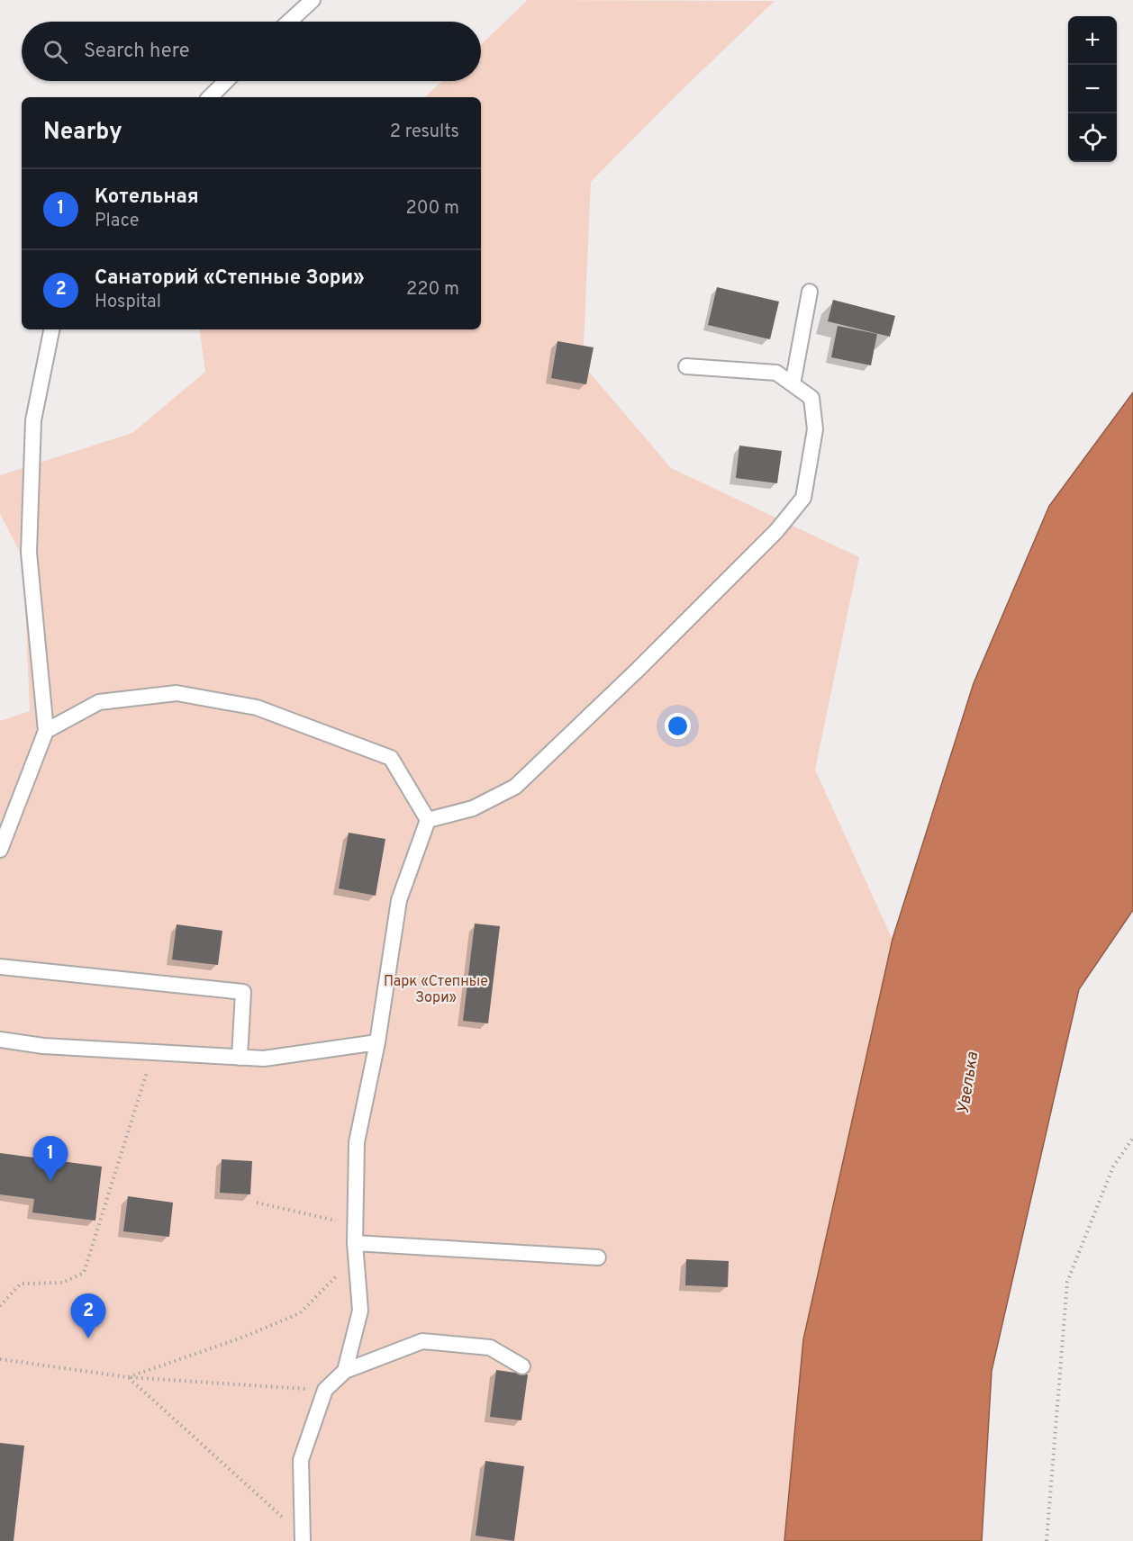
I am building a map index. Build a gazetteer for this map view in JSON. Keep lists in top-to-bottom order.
{
  "water": ["Увелька"],
  "parks": ["Парк «Степные Зори»"],
  "page": {
    "map_buttons": ["+", "−"],
    "search": "Search here",
    "heading": ["Nearby", "2 results"],
    "list": [
      {
        "mark": "1",
        "name": "Котельная",
        "note": "Place",
        "value": "200 m"
      },
      {
        "mark": "2",
        "name": "Санаторий «Степные Зори»",
        "note": "Hospital",
        "value": "220 m"
      }
    ],
    "pins": ["1", "2"]
  }
}
